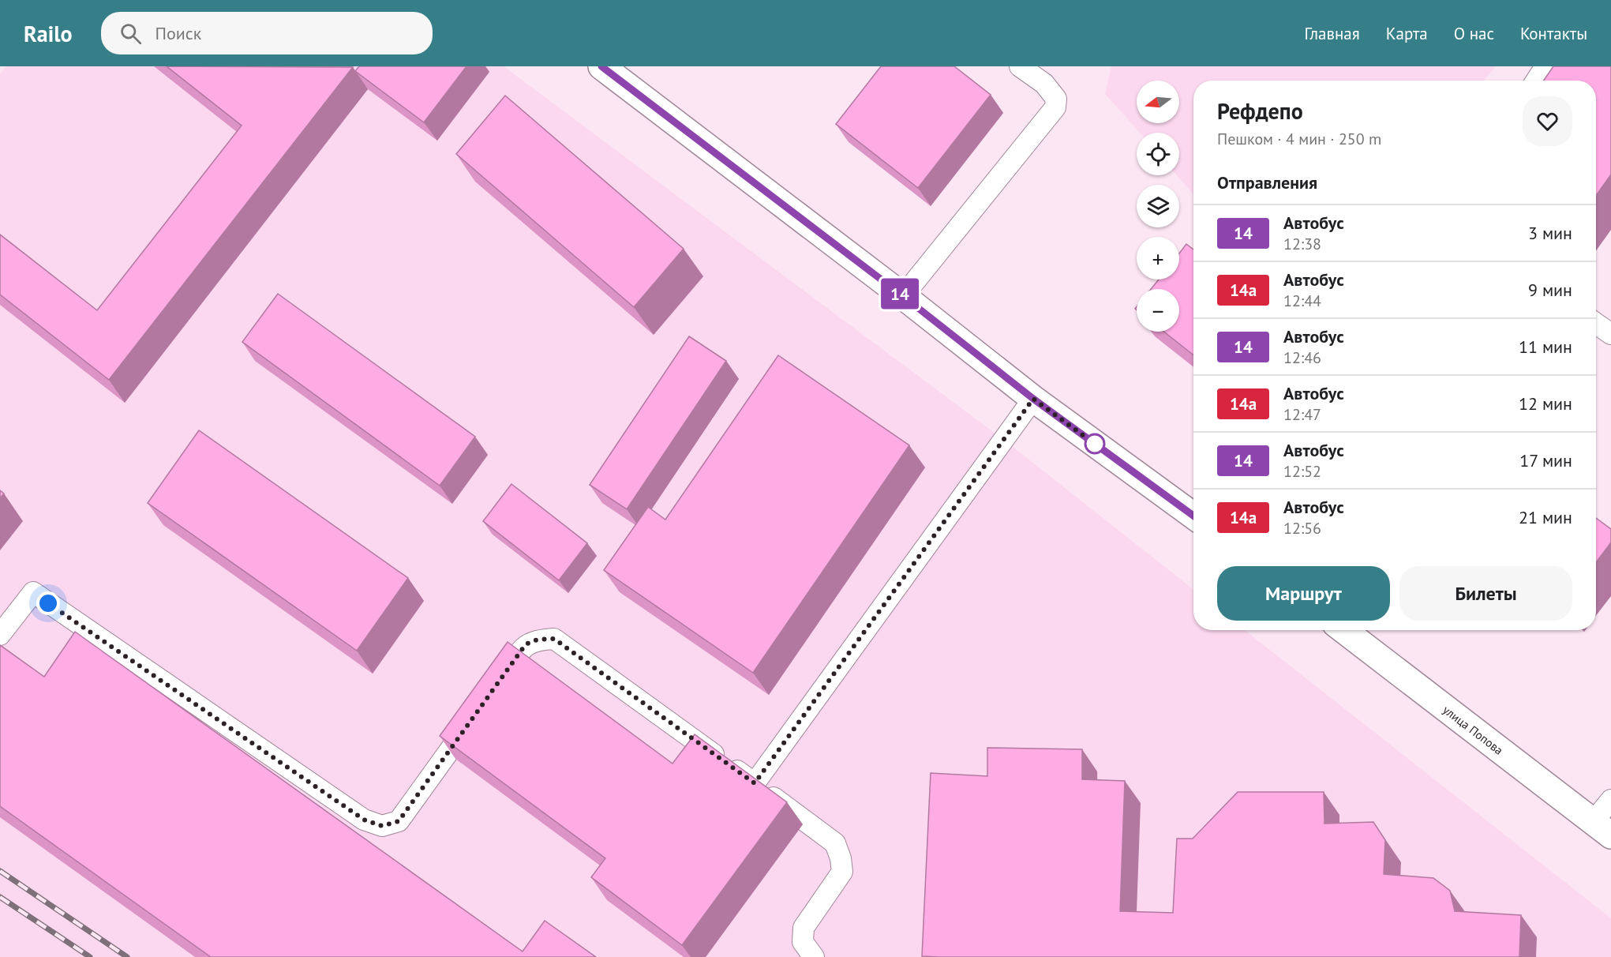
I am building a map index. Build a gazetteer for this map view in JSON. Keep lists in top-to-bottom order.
{
  "streets": {
    "street": ["улица Попова"]
  },
  "lines": ["bus line 14"],
  "north": "left",
  "page": {
    "header": "Railo",
    "search": "Поиск",
    "nav": [
      "Главная",
      "Карта",
      "О нас",
      "Контакты"
    ],
    "on_map": "14",
    "map_buttons": ["+", "−"],
    "heading": [
      ["Рефдепо", "Пешком · 4 мин · 250 m"],
      "Отправления"
    ],
    "list": [
      {
        "mark": "14",
        "name": "Автобус",
        "note": "12:38",
        "value": "3 мин"
      },
      {
        "mark": "14а",
        "name": "Автобус",
        "note": "12:44",
        "value": "9 мин"
      },
      {
        "mark": "14",
        "name": "Автобус",
        "note": "12:46",
        "value": "11 мин"
      },
      {
        "mark": "14а",
        "name": "Автобус",
        "note": "12:47",
        "value": "12 мин"
      },
      {
        "mark": "14",
        "name": "Автобус",
        "note": "12:52",
        "value": "17 мин"
      },
      {
        "mark": "14а",
        "name": "Автобус",
        "note": "12:56",
        "value": "21 мин"
      }
    ],
    "buttons": ["Маршрут", "Билеты"]
  }
}
